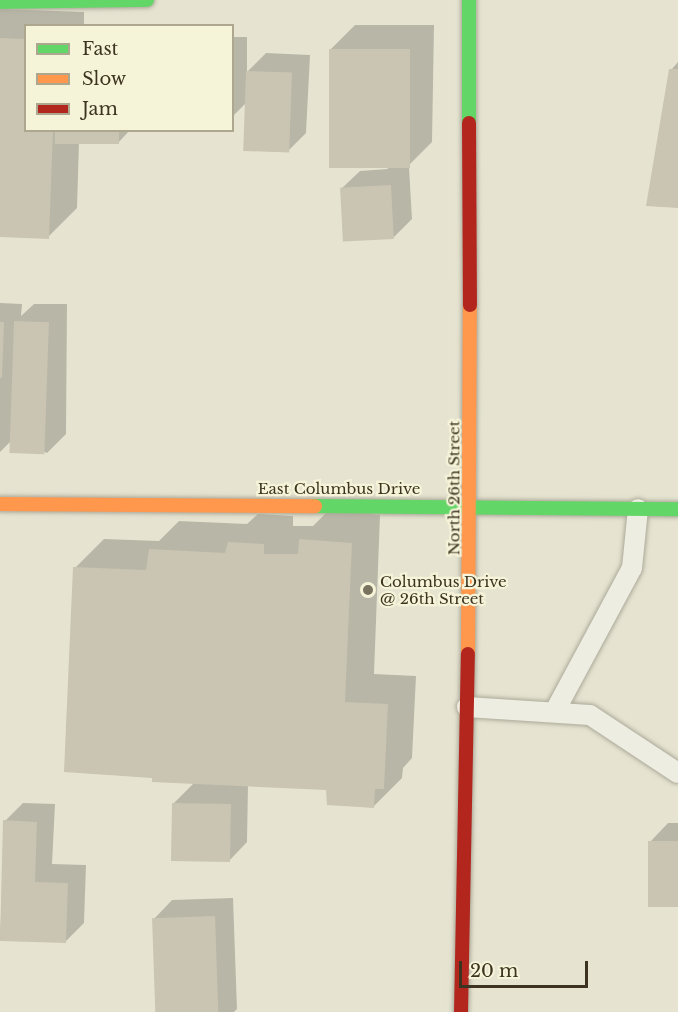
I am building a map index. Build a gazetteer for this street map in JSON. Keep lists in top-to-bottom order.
{
  "streets": {
    "street": ["North 26th Street", "East Columbus Drive"]
  },
  "crossings": [
    ["North 26th Street", "East Columbus Drive"]
  ],
  "places": ["Columbus Drive @ 26th Street"],
  "legend": ["Fast", "Slow", "Jam"],
  "scale_bar": "20 m"
}
